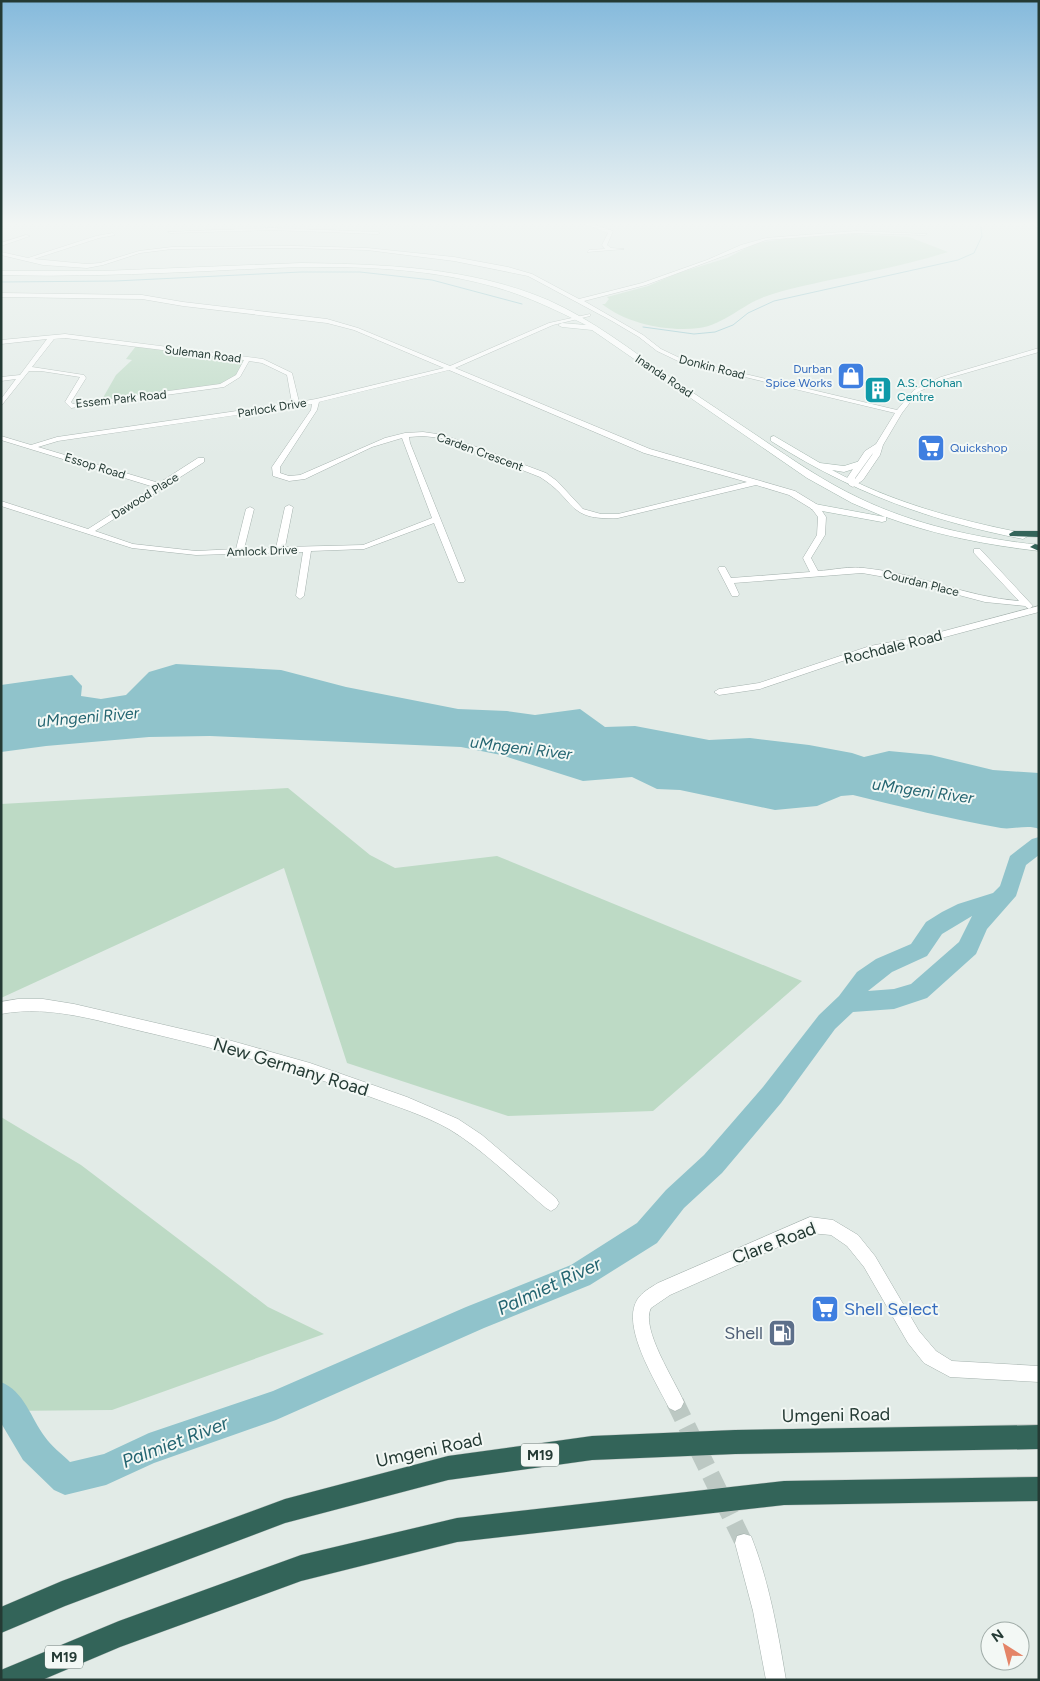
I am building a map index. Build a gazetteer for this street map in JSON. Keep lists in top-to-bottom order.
{
  "streets": {
    "highway": ["Umgeni Road", "M19"],
    "main road": ["Inanda Road"],
    "street": [
      "Suleman Road",
      "Donkin Road",
      "Essem Park Road",
      "Parlock Drive",
      "Carden Crescent",
      "Essop Road",
      "Dawood Place",
      "Amlock Drive",
      "Courdan Place",
      "Rochdale Road",
      "New Germany Road",
      "Clare Road"
    ]
  },
  "crossings": [
    ["Suleman Road", "Essem Park Road"],
    ["Suleman Road", "Parlock Drive"],
    ["Inanda Road", "Parlock Drive"],
    ["Parlock Drive", "Carden Crescent"],
    ["Parlock Drive", "Essop Road"],
    ["Essop Road", "Dawood Place"],
    ["Dawood Place", "Amlock Drive"],
    ["Courdan Place", "Rochdale Road"]
  ],
  "water": ["uMngeni River", "Palmiet River"],
  "places": {
    "shop": ["Durban Spice Works"],
    "building": ["A.S. Chohan Centre"],
    "supermarket": ["Quickshop", "Shell Select"],
    "fuel station": ["Shell"]
  },
  "north": "top left"
}
